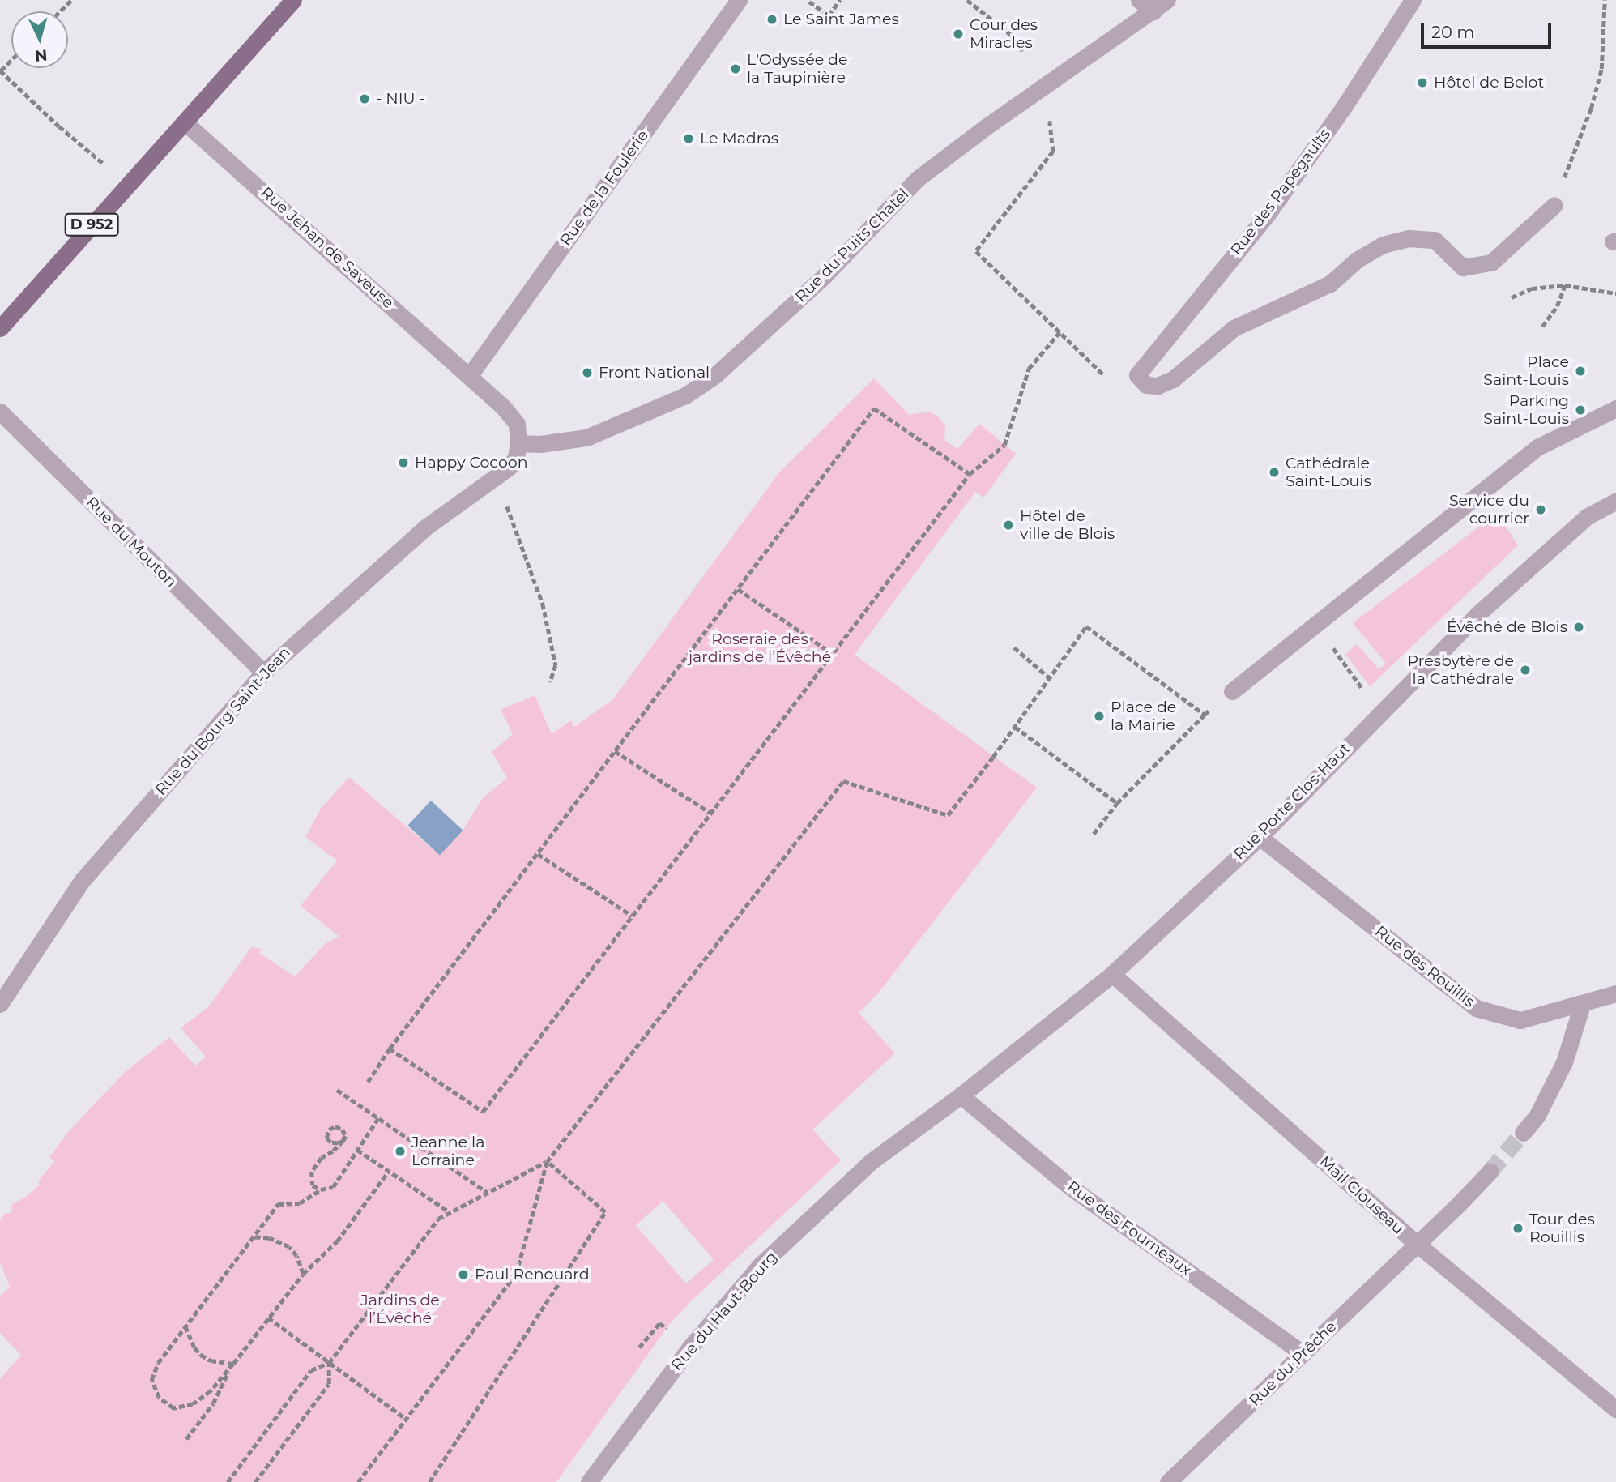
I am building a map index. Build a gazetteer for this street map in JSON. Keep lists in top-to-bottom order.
{
  "streets": {
    "main road": ["D 952"],
    "street": [
      "Rue de la Foulerie",
      "Rue des Papegaults",
      "Rue du Puits Chatel",
      "Rue Jehan de Saveuse",
      "Rue du Mouton",
      "Rue du Bourg Saint-Jean",
      "Rue Porte Clos-Haut",
      "Rue des Rouillis",
      "Mail Clouseau",
      "Rue des Fourneaux",
      "Rue du Haut-Bourg",
      "Rue du Prêche"
    ]
  },
  "crossings": [
    ["Rue de la Foulerie", "Rue Jehan de Saveuse"],
    ["D 952", "Rue Jehan de Saveuse"],
    ["Rue du Puits Chatel", "Rue du Bourg Saint-Jean"],
    ["Rue du Mouton", "Rue du Bourg Saint-Jean"],
    ["Rue Porte Clos-Haut", "Rue des Rouillis"],
    ["Rue Porte Clos-Haut", "Mail Clouseau"],
    ["Rue Porte Clos-Haut", "Rue des Fourneaux"],
    ["Rue Porte Clos-Haut", "Rue du Haut-Bourg"],
    ["Mail Clouseau", "Rue du Prêche"],
    ["Rue des Fourneaux", "Rue du Haut-Bourg"],
    ["Rue des Fourneaux", "Rue du Prêche"]
  ],
  "parks": ["Roseraie des jardins de l’Évêché", "Jardins de l’Évêché"],
  "places": [
    "Le Saint James",
    "Cour des Miracles",
    "L'Odyssée de la Taupinière",
    "Hôtel de Belot",
    "‑ NIU ‑",
    "Le Madras",
    "Place Saint-Louis",
    "Front National",
    "Parking Saint-Louis",
    "Happy Cocoon",
    "Cathédrale Saint-Louis",
    "Service du courrier",
    "Hôtel de ville de Blois",
    "Évêché de Blois",
    "Presbytère de la Cathédrale",
    "Place de la Mairie",
    "Jeanne la Lorraine",
    "Tour des Rouillis",
    "Paul Renouard"
  ],
  "scale_bar": "20 m",
  "north": "bottom"
}
